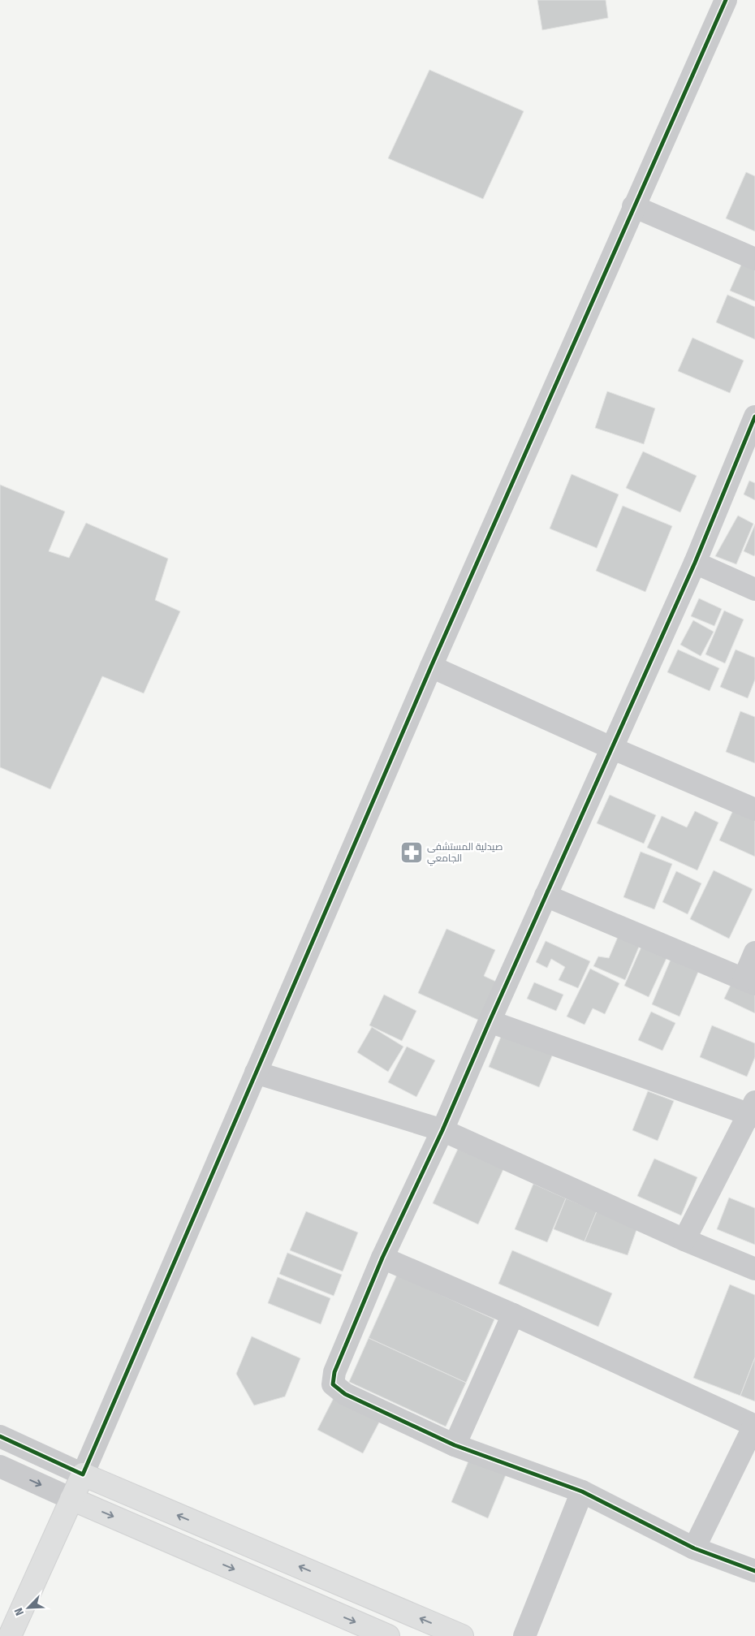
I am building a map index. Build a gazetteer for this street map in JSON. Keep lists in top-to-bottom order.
{
  "places": {
    "pharmacy": ["صيدلية المستشفى الجامعي"]
  },
  "north": "bottom left"
}
